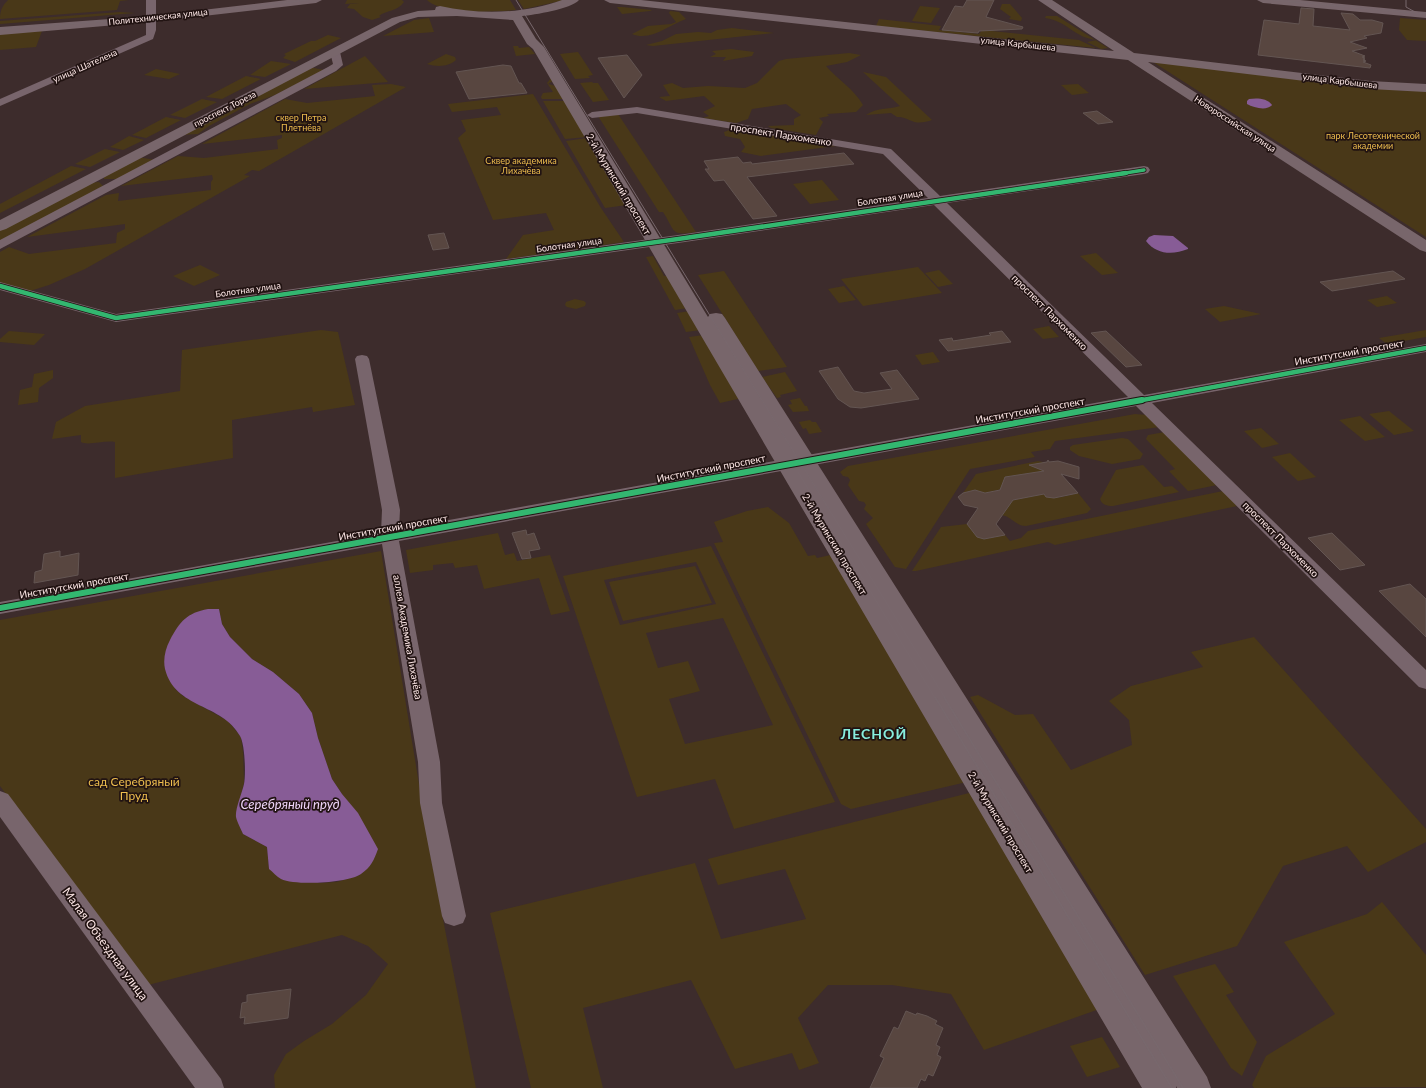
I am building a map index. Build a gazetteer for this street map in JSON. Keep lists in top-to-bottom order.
{
  "streets": {
    "main road": [
      "Политехническая улица",
      "улица Карбышева",
      "проспект Тореза",
      "Новороссийская улица",
      "2-й Муринский проспект"
    ],
    "street": [
      "улица Шателена",
      "проспект Пархоменко",
      "Болотная улица",
      "Институтский проспект",
      "аллея Академика Лихачёва",
      "Малая Объездная улица"
    ]
  },
  "crossings": [
    ["Политехническая улица", "улица Шателена"],
    ["улица Карбышева", "Новороссийская улица"],
    ["проспект Пархоменко", "2-й Муринский проспект"],
    ["проспект Пархоменко", "Болотная улица"],
    ["проспект Пархоменко", "Институтский проспект"],
    ["2-й Муринский проспект", "Болотная улица"],
    ["2-й Муринский проспект", "Институтский проспект"],
    ["Институтский проспект", "аллея Академика Лихачёва"]
  ],
  "districts": ["ЛЕСНОЙ"],
  "water": ["Серебряный пруд"],
  "parks": [
    "сквер Петра Плетнёва",
    "парк Лесотехнической академии",
    "Сквер академика Лихачёва",
    "сад Серебряный Пруд"
  ]
}
